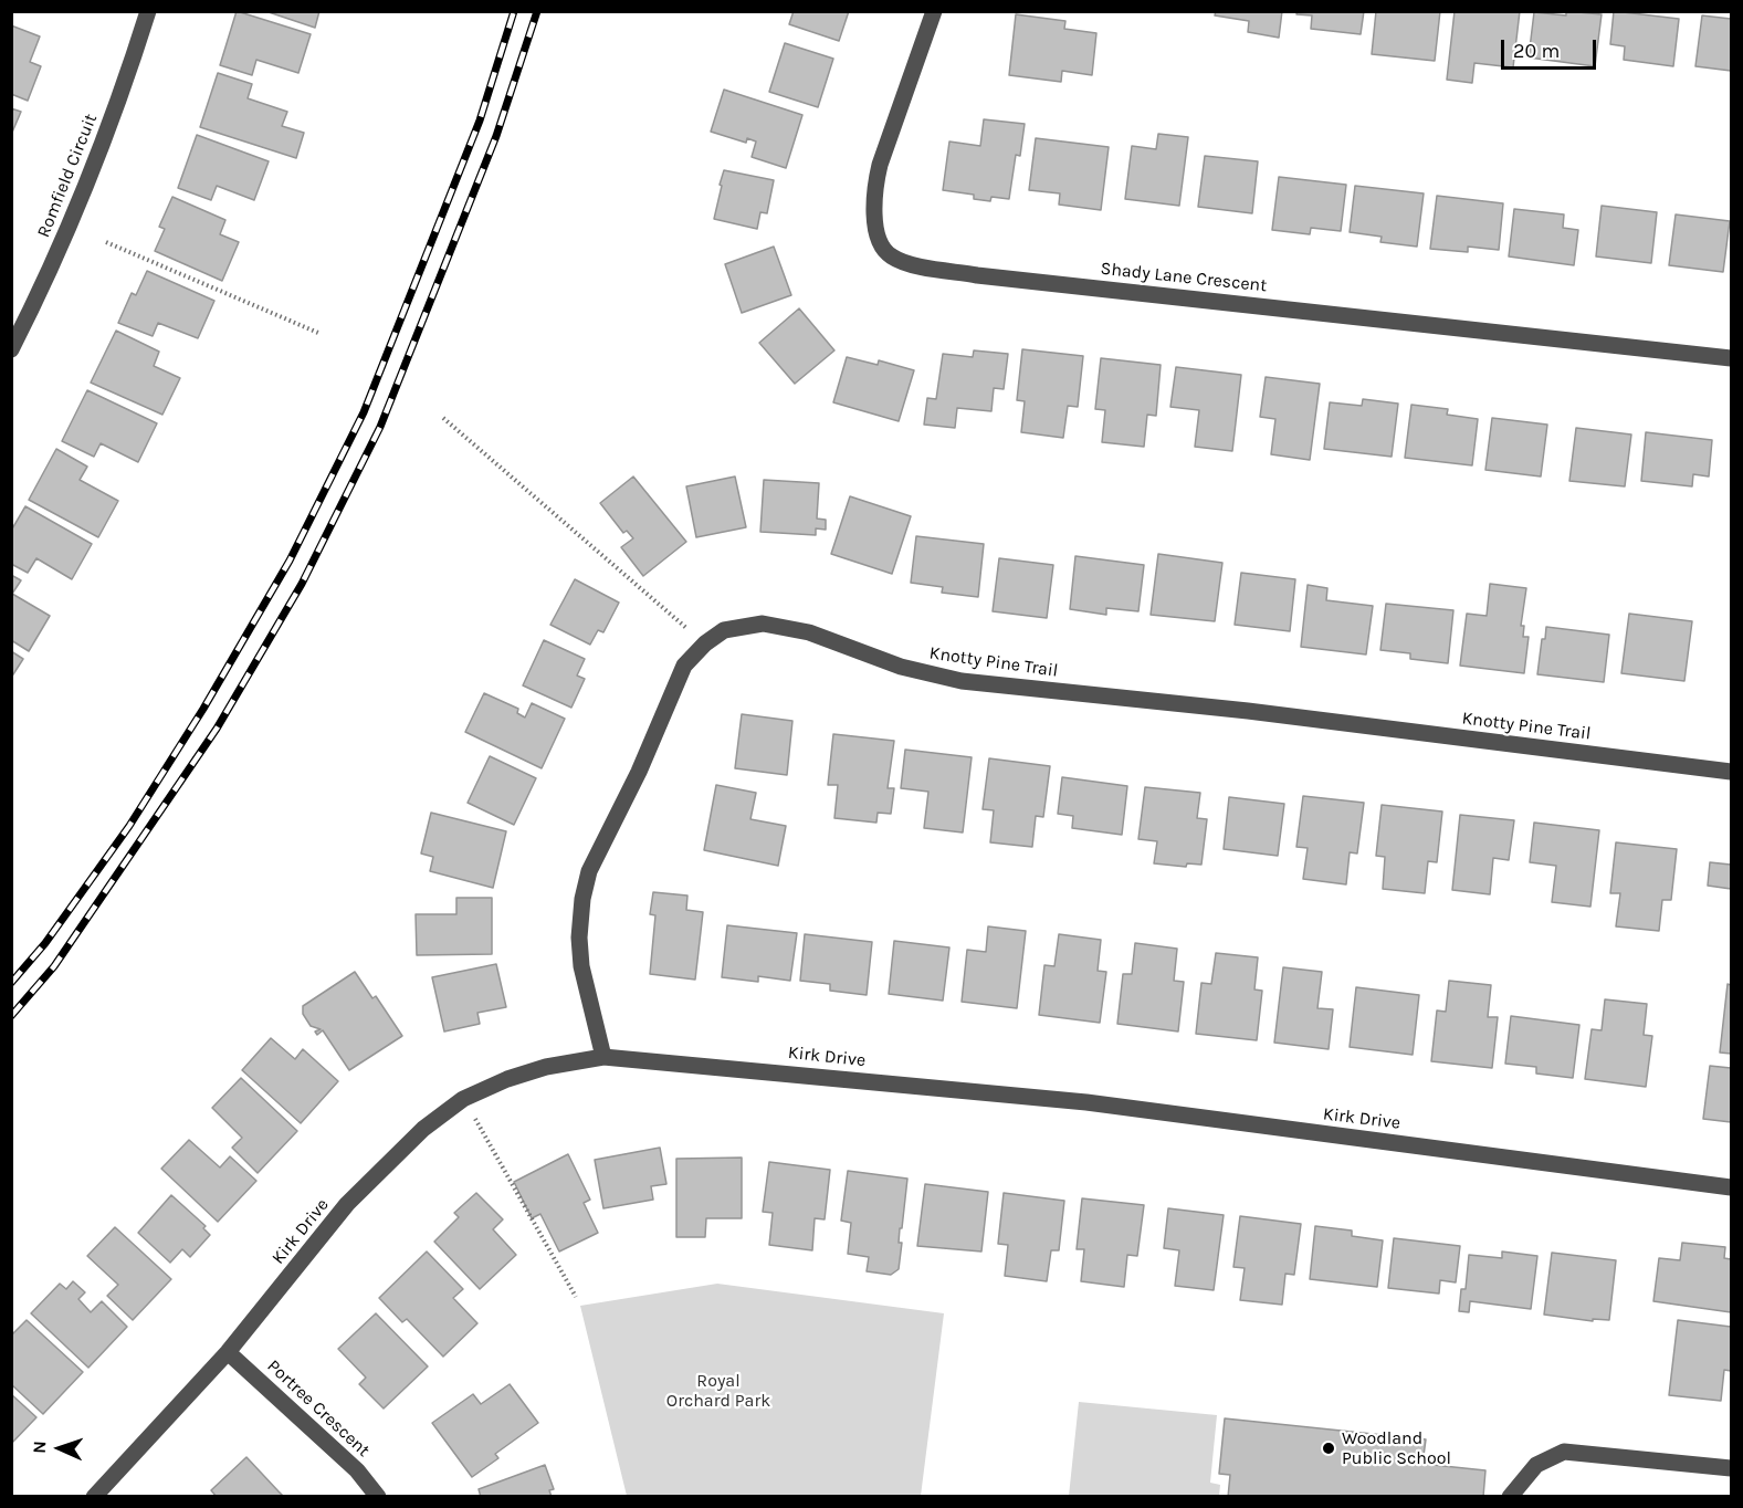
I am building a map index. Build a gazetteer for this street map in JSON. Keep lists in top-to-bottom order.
{
  "streets": {
    "street": [
      "Romfield Circuit",
      "Shady Lane Crescent",
      "Knotty Pine Trail",
      "Kirk Drive",
      "Portree Crescent"
    ]
  },
  "crossings": [
    ["Knotty Pine Trail", "Kirk Drive"],
    ["Kirk Drive", "Portree Crescent"]
  ],
  "parks": ["Royal Orchard Park"],
  "places": ["Woodland Public School"],
  "scale_bar": "20 m",
  "north": "left"
}
